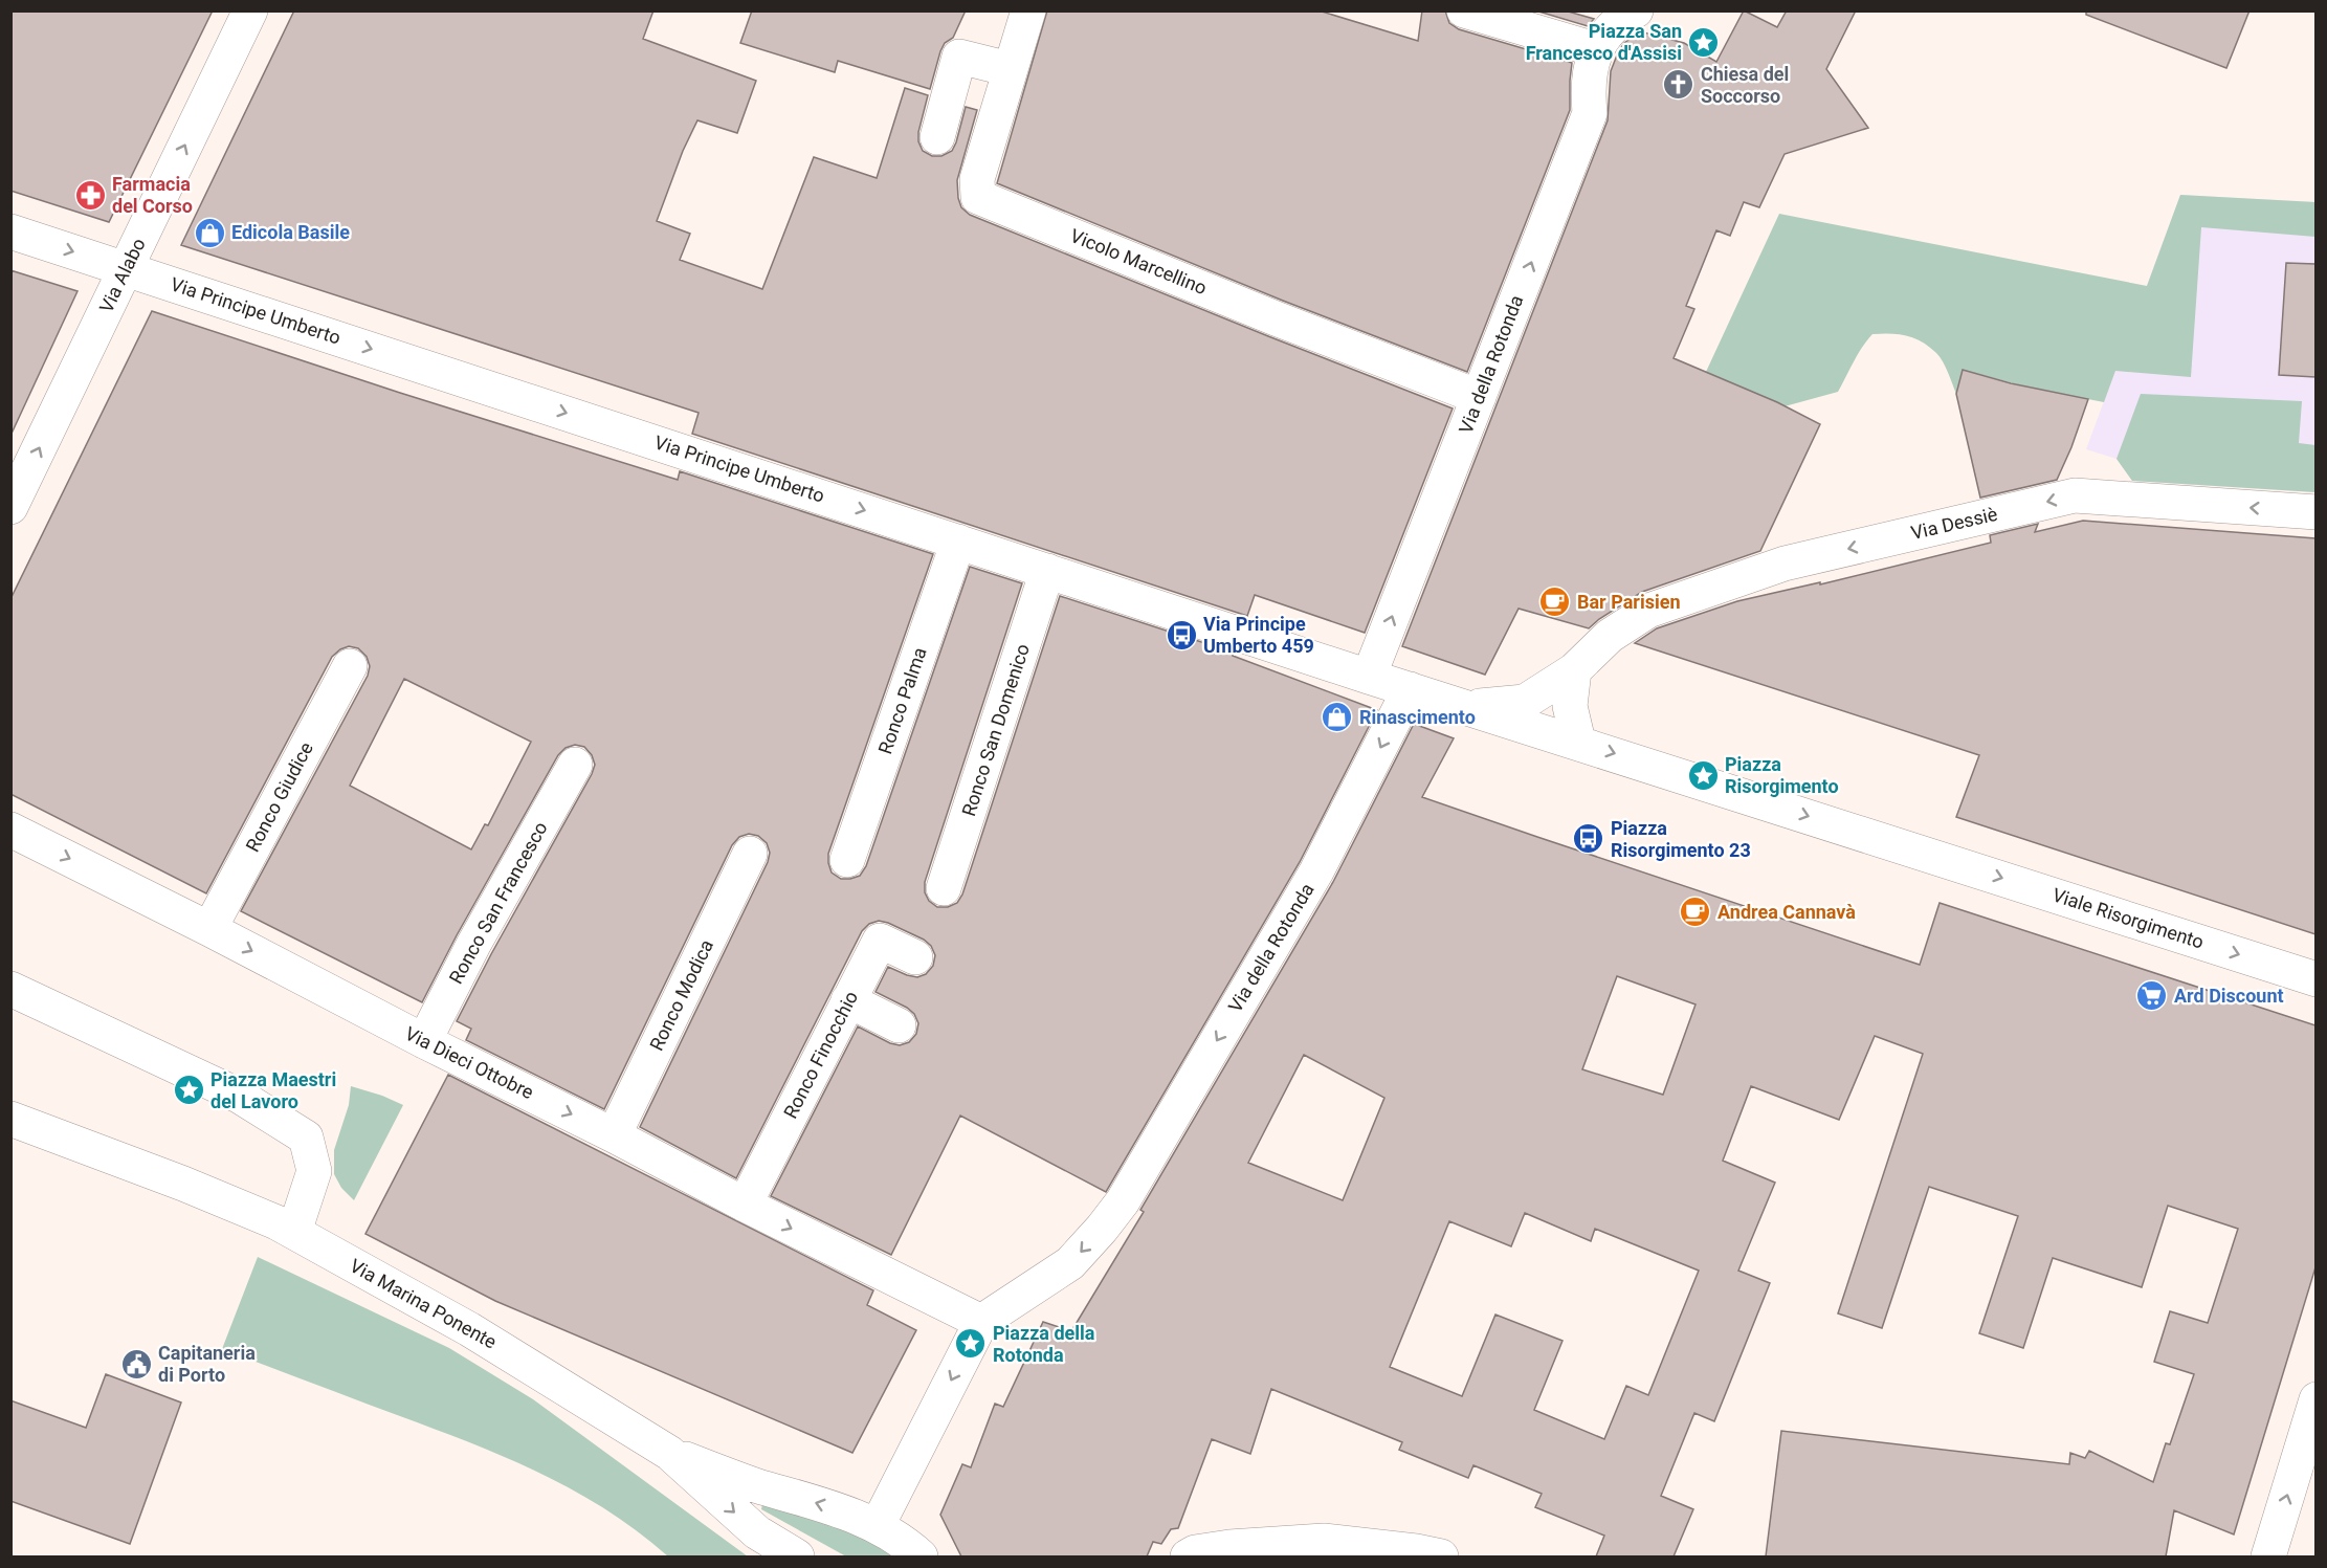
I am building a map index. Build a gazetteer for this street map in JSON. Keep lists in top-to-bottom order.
{
  "streets": {
    "street": [
      "Vicolo Marcellino",
      "Via Alabo",
      "Via Principe Umberto",
      "Via della Rotonda",
      "Via Dessiè",
      "Ronco Palma",
      "Ronco San Domenico",
      "Ronco Giudice",
      "Ronco San Francesco",
      "Viale Risorgimento",
      "Ronco Modica",
      "Ronco Finocchio",
      "Via Dieci Ottobre",
      "Via Marina Ponente"
    ]
  },
  "crossings": [
    ["Vicolo Marcellino", "Via della Rotonda"],
    ["Via Alabo", "Via Principe Umberto"],
    ["Via Principe Umberto", "Via della Rotonda"],
    ["Via Principe Umberto", "Via Dessiè"],
    ["Via Principe Umberto", "Ronco Palma"],
    ["Via Principe Umberto", "Ronco San Domenico"],
    ["Via Principe Umberto", "Viale Risorgimento"],
    ["Via della Rotonda", "Via Dieci Ottobre"],
    ["Ronco Giudice", "Via Dieci Ottobre"],
    ["Ronco San Francesco", "Via Dieci Ottobre"],
    ["Ronco Modica", "Via Dieci Ottobre"],
    ["Ronco Finocchio", "Via Dieci Ottobre"]
  ],
  "one_way": [
    "Via Alabo",
    "Via Principe Umberto",
    "Via Dessiè",
    "Viale Risorgimento"
  ],
  "places": {
    "place": [
      "Piazza San Francesco d'Assisi",
      "Piazza Risorgimento",
      "Piazza Maestri del Lavoro",
      "Piazza della Rotonda"
    ],
    "church": ["Chiesa del Soccorso"],
    "pharmacy": ["Farmacia del Corso"],
    "shop": ["Edicola Basile", "Rinascimento"],
    "cafe": ["Bar Parisien", "Andrea Cannavà"],
    "bus stop": ["Via Principe Umberto 459", "Piazza Risorgimento 23"],
    "supermarket": ["Ard Discount"],
    "public building": ["Capitaneria di Porto"]
  }
}
